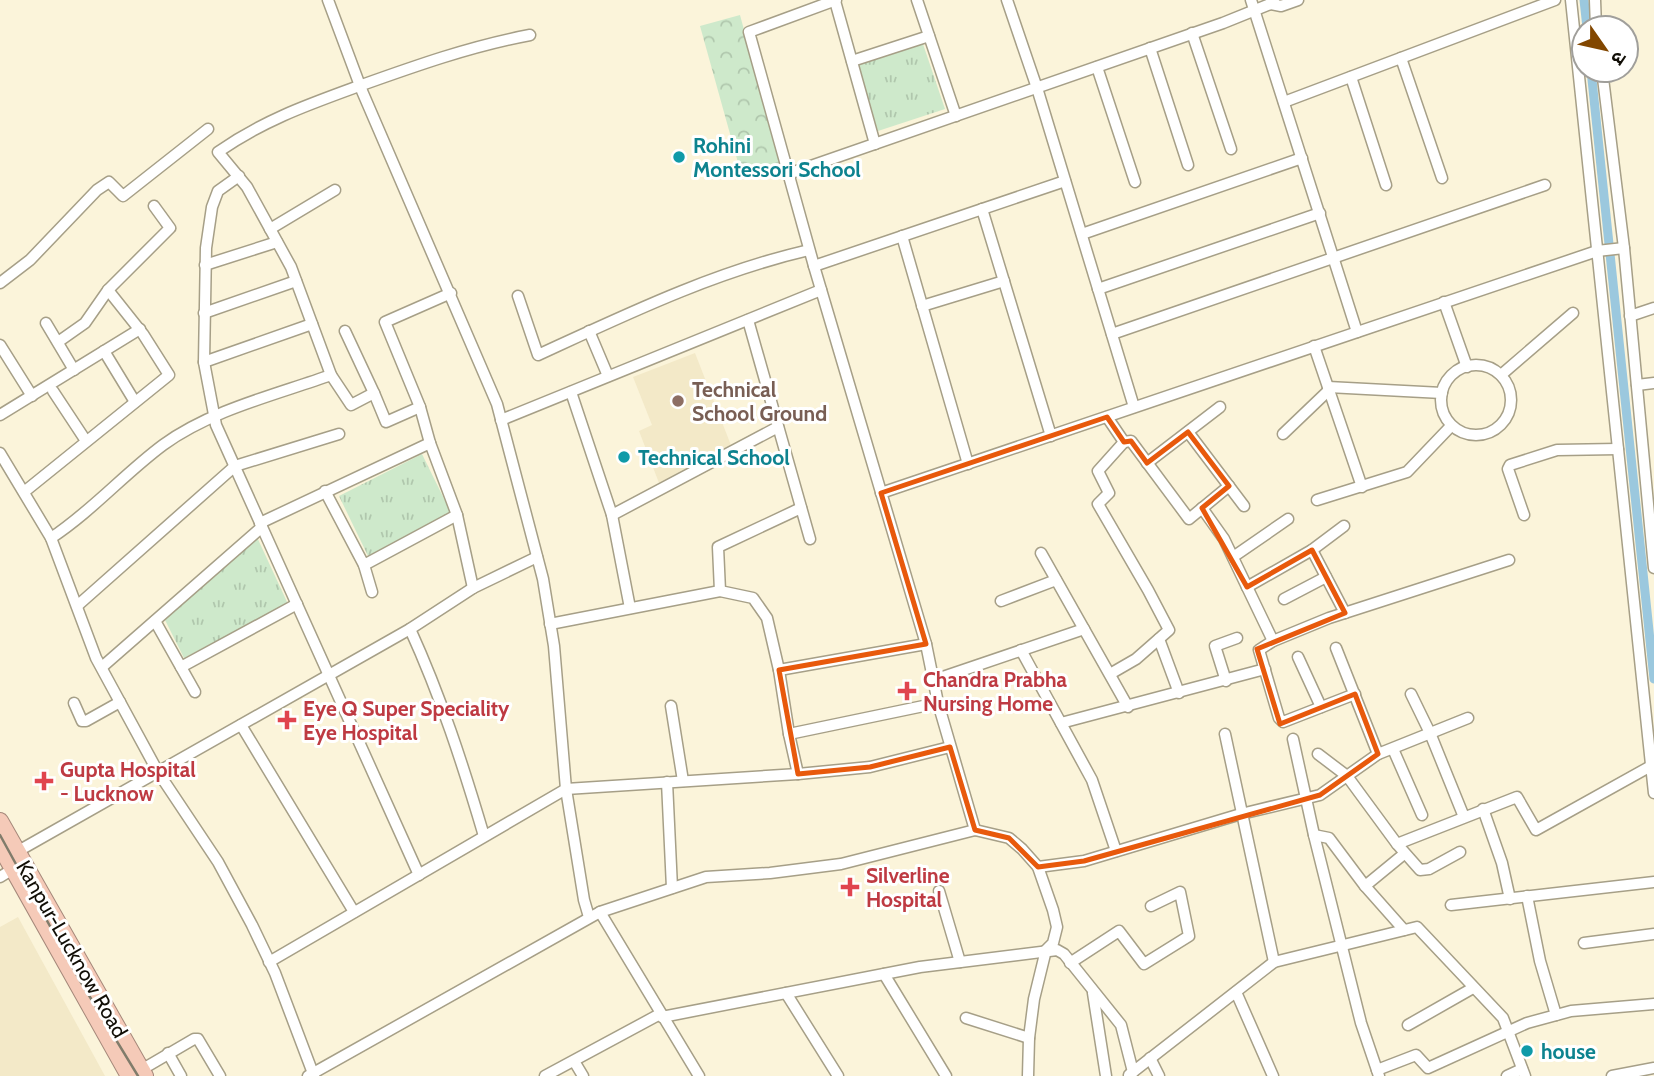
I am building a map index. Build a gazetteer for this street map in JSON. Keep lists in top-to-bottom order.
{
  "streets": {
    "highway": ["Kanpur-Lucknow Road"]
  },
  "places": {
    "other": [
      "Rohini Montessori School",
      "Technical School Ground",
      "Technical School",
      "house"
    ],
    "health": [
      "Chandra Prabha Nursing Home",
      "Eye Q Super Speciality Eye Hospital",
      "Gupta Hospital - Lucknow",
      "Silverline Hospital"
    ]
  },
  "north": "bottom right"
}
